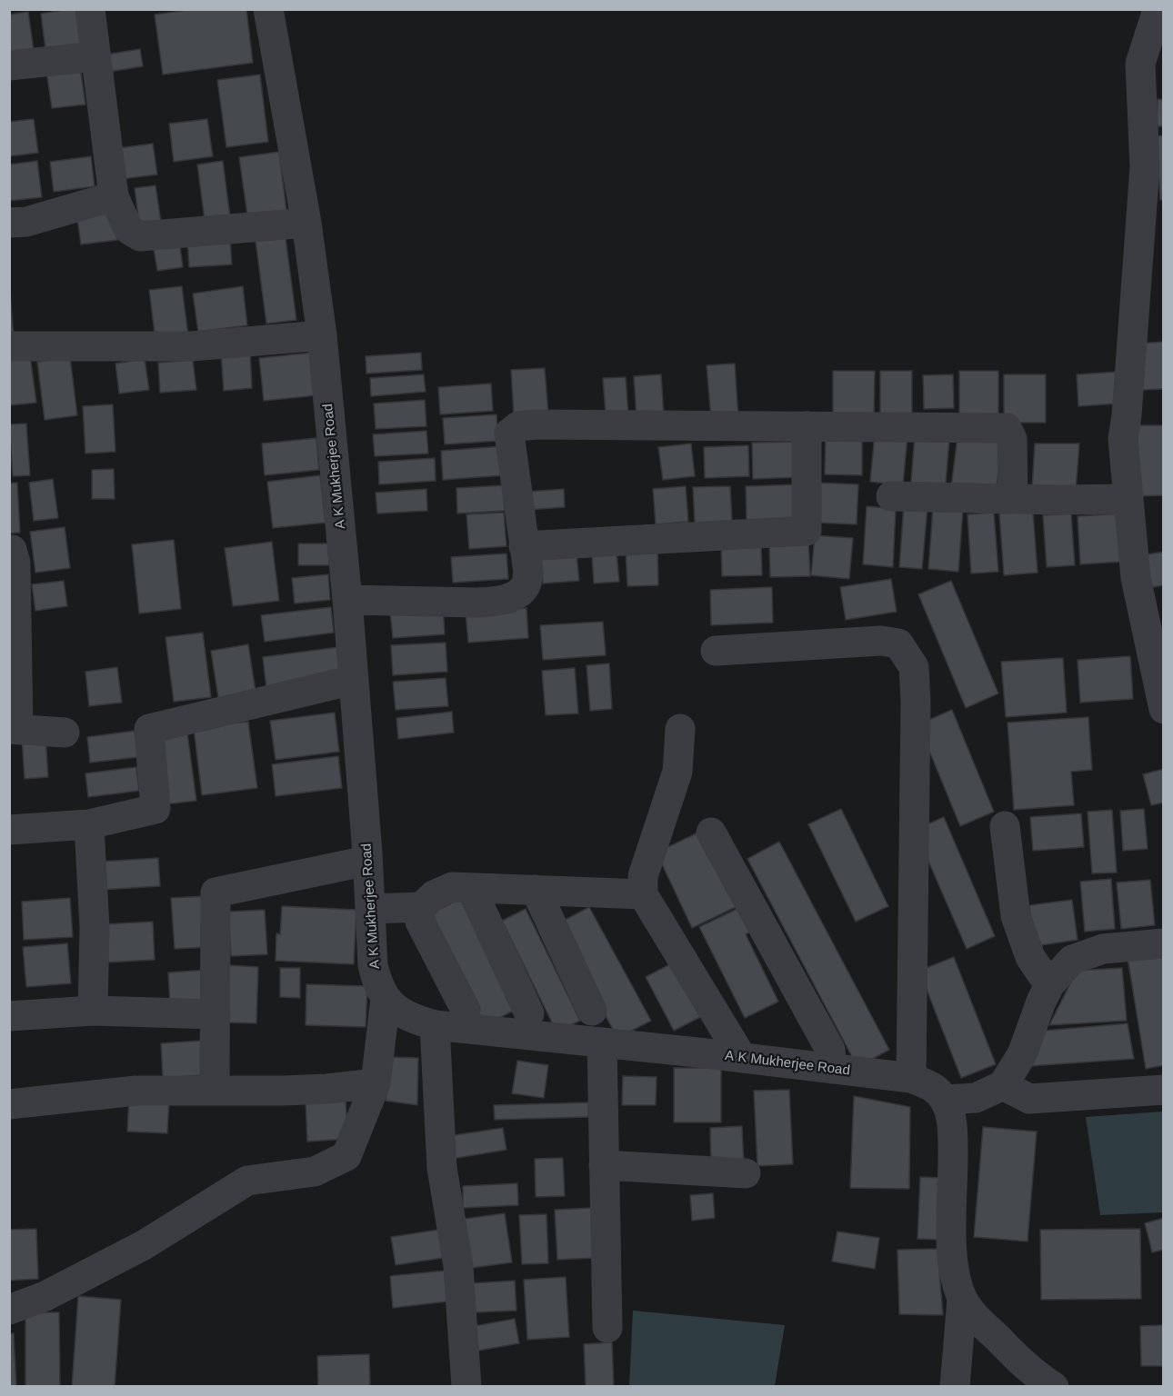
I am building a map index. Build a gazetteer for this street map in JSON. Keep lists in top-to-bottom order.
{
  "streets": {
    "street": ["A K Mukherjee Road"]
  }
}
